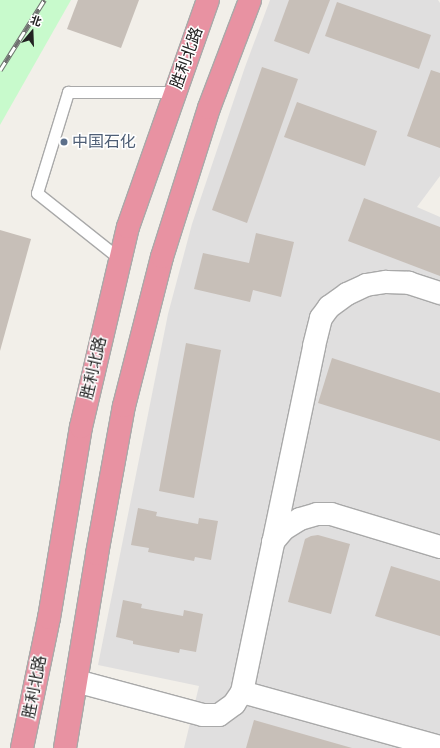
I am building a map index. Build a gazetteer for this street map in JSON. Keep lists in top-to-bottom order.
{
  "streets": {
    "highway": ["胜利北路"]
  },
  "places": ["中国石化"],
  "north": "top"
}
